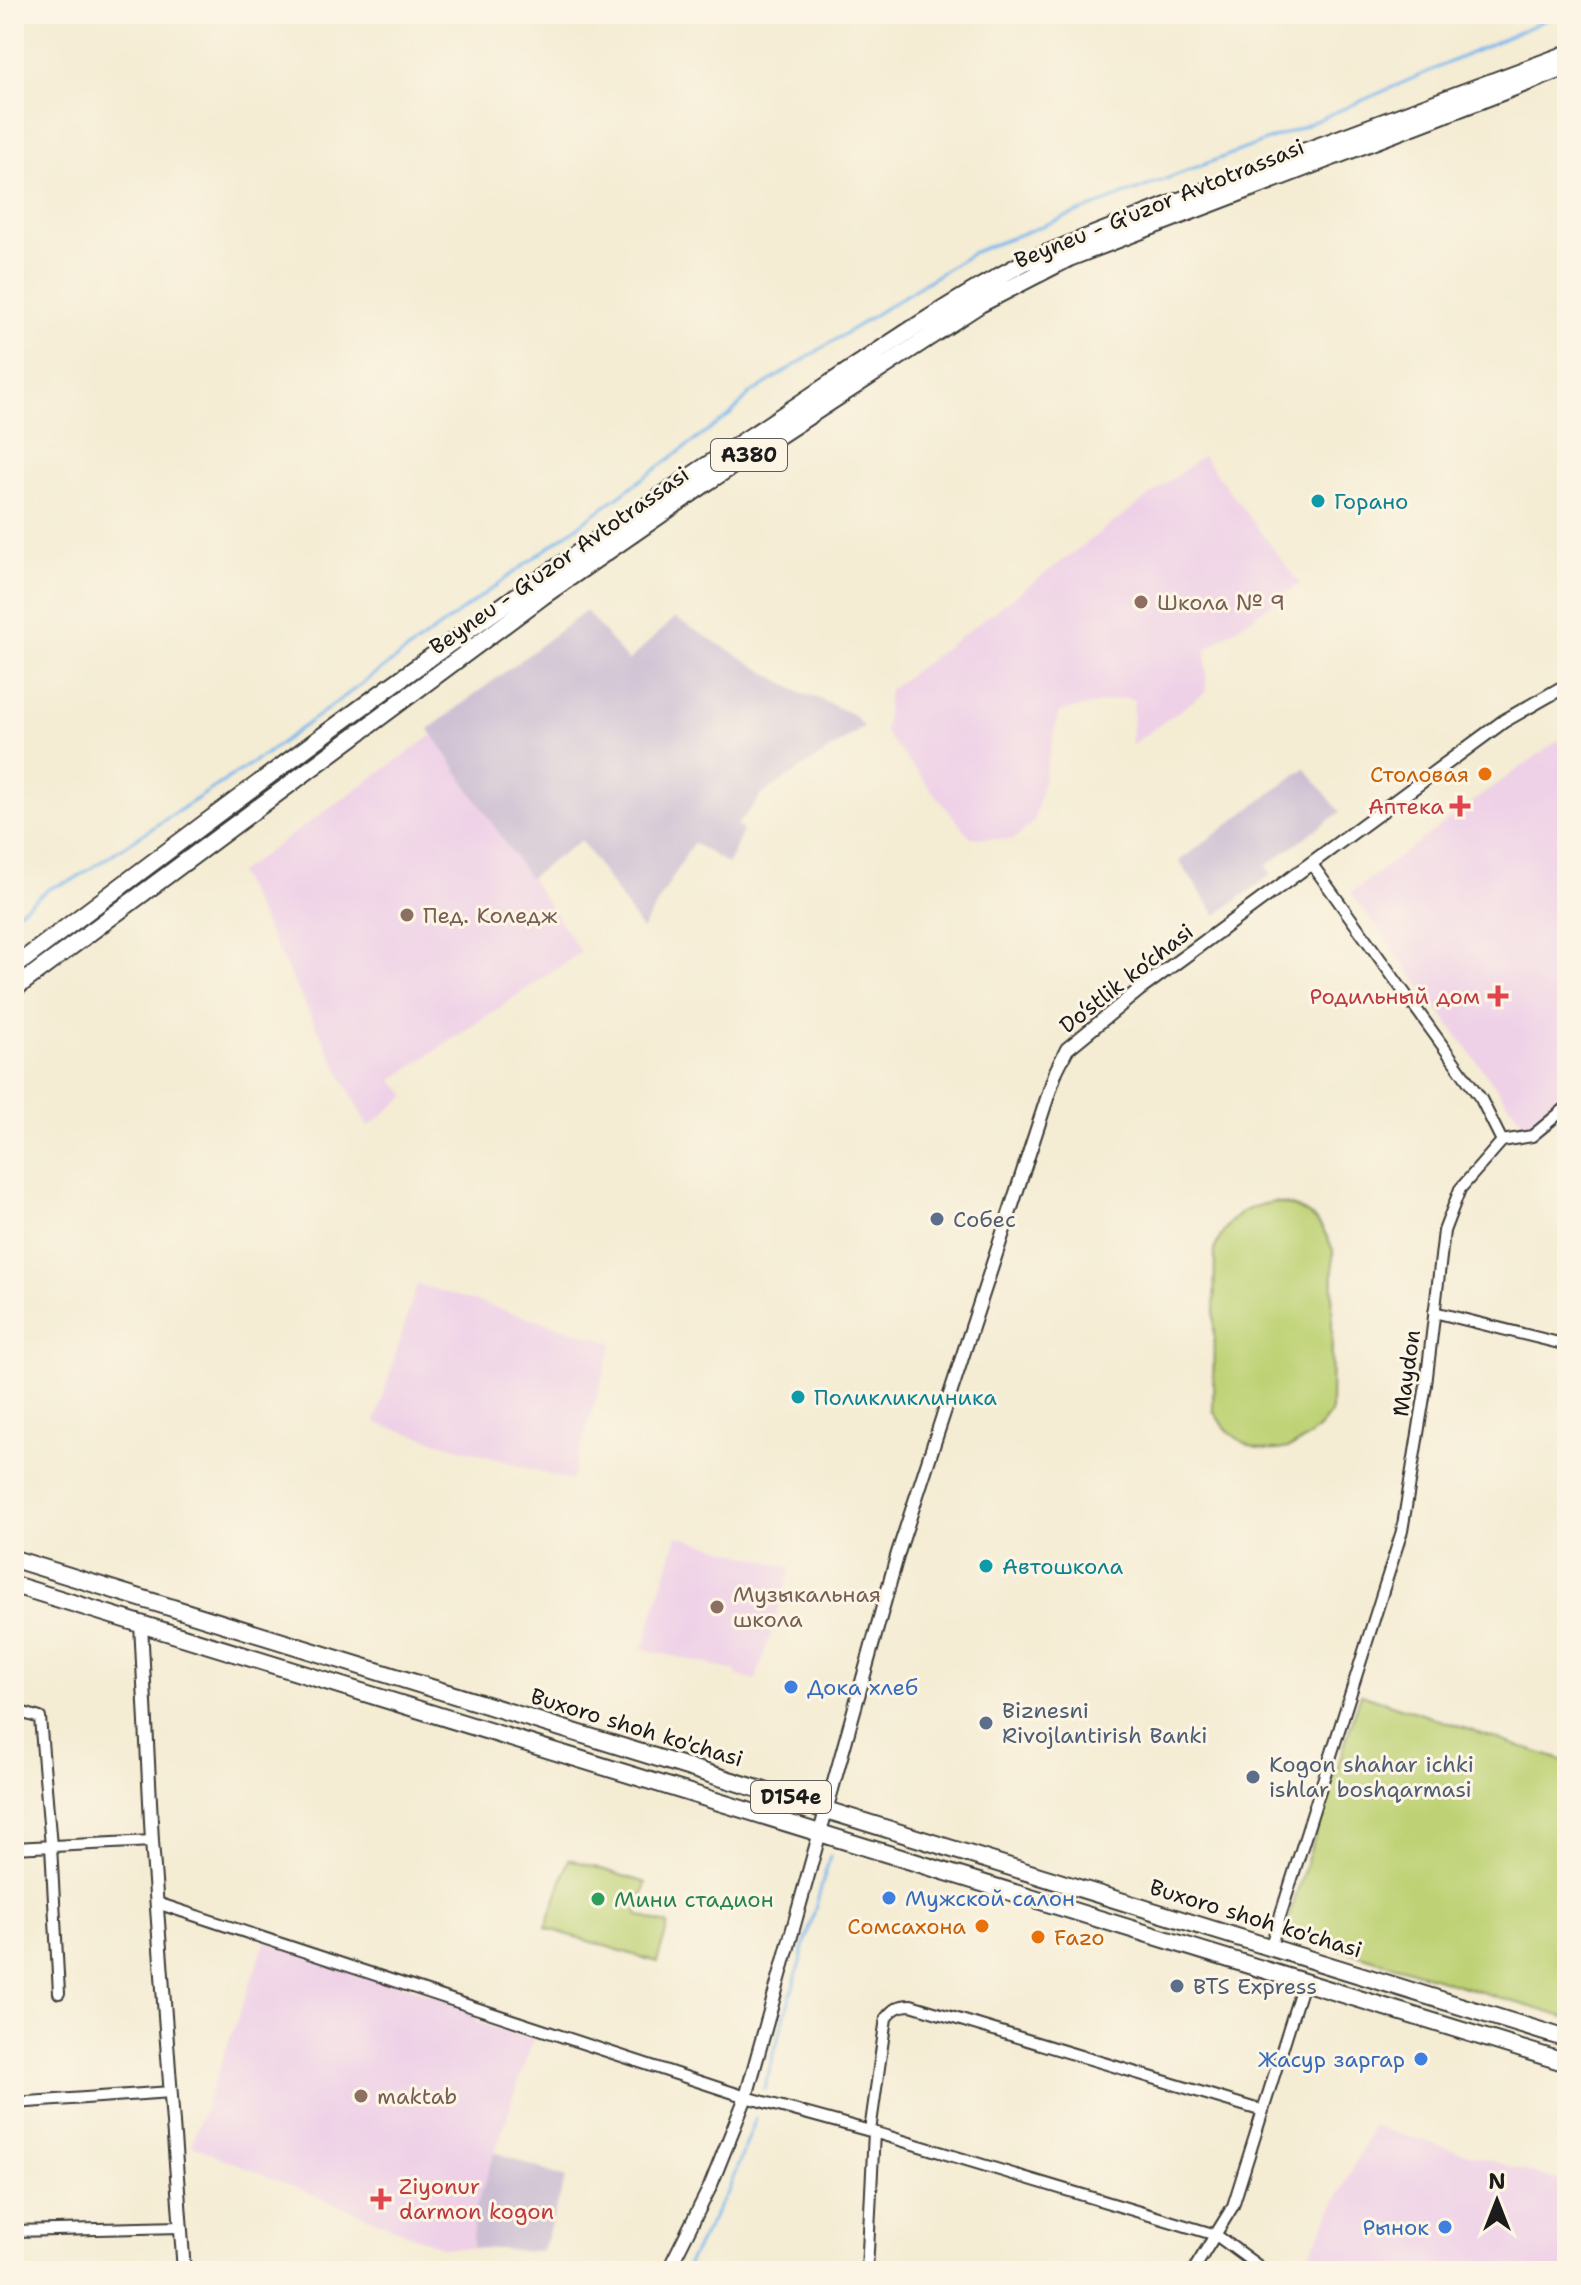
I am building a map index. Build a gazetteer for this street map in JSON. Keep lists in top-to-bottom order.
{
  "streets": {
    "main road": [
      "Beyneu - G'uzor Avtotrassasi",
      "A380",
      "Buxoro shoh ko'chasi",
      "D154e"
    ],
    "street": ["Do‘stlik ko‘chasi", "Maydon"]
  },
  "crossings": [
    ["Do‘stlik ko‘chasi", "Buxoro shoh ko'chasi"],
    ["Do‘stlik ko‘chasi", "D154e"],
    ["Maydon", "Buxoro shoh ko'chasi"]
  ],
  "places": {
    "other": [
      "Горано",
      "Школа № 9",
      "Столовая",
      "Пед. Коледж",
      "Собеc",
      "Поликликлиника",
      "Автошкола",
      "Музыкальная школа",
      "Дока хлеб",
      "Biznesni Rivojlantirish Banki",
      "Kogon shahar ichki ishlar boshqarmasi",
      "Мужской салон",
      "Мини стадион",
      "Сомсахона",
      "Fazo",
      "BTS Express",
      "Жасур заргар",
      "maktab",
      "Рынок"
    ],
    "health": ["Аптека", "Родильный дом", "Ziyonur darmon kogon"]
  },
  "north": "top"
}
